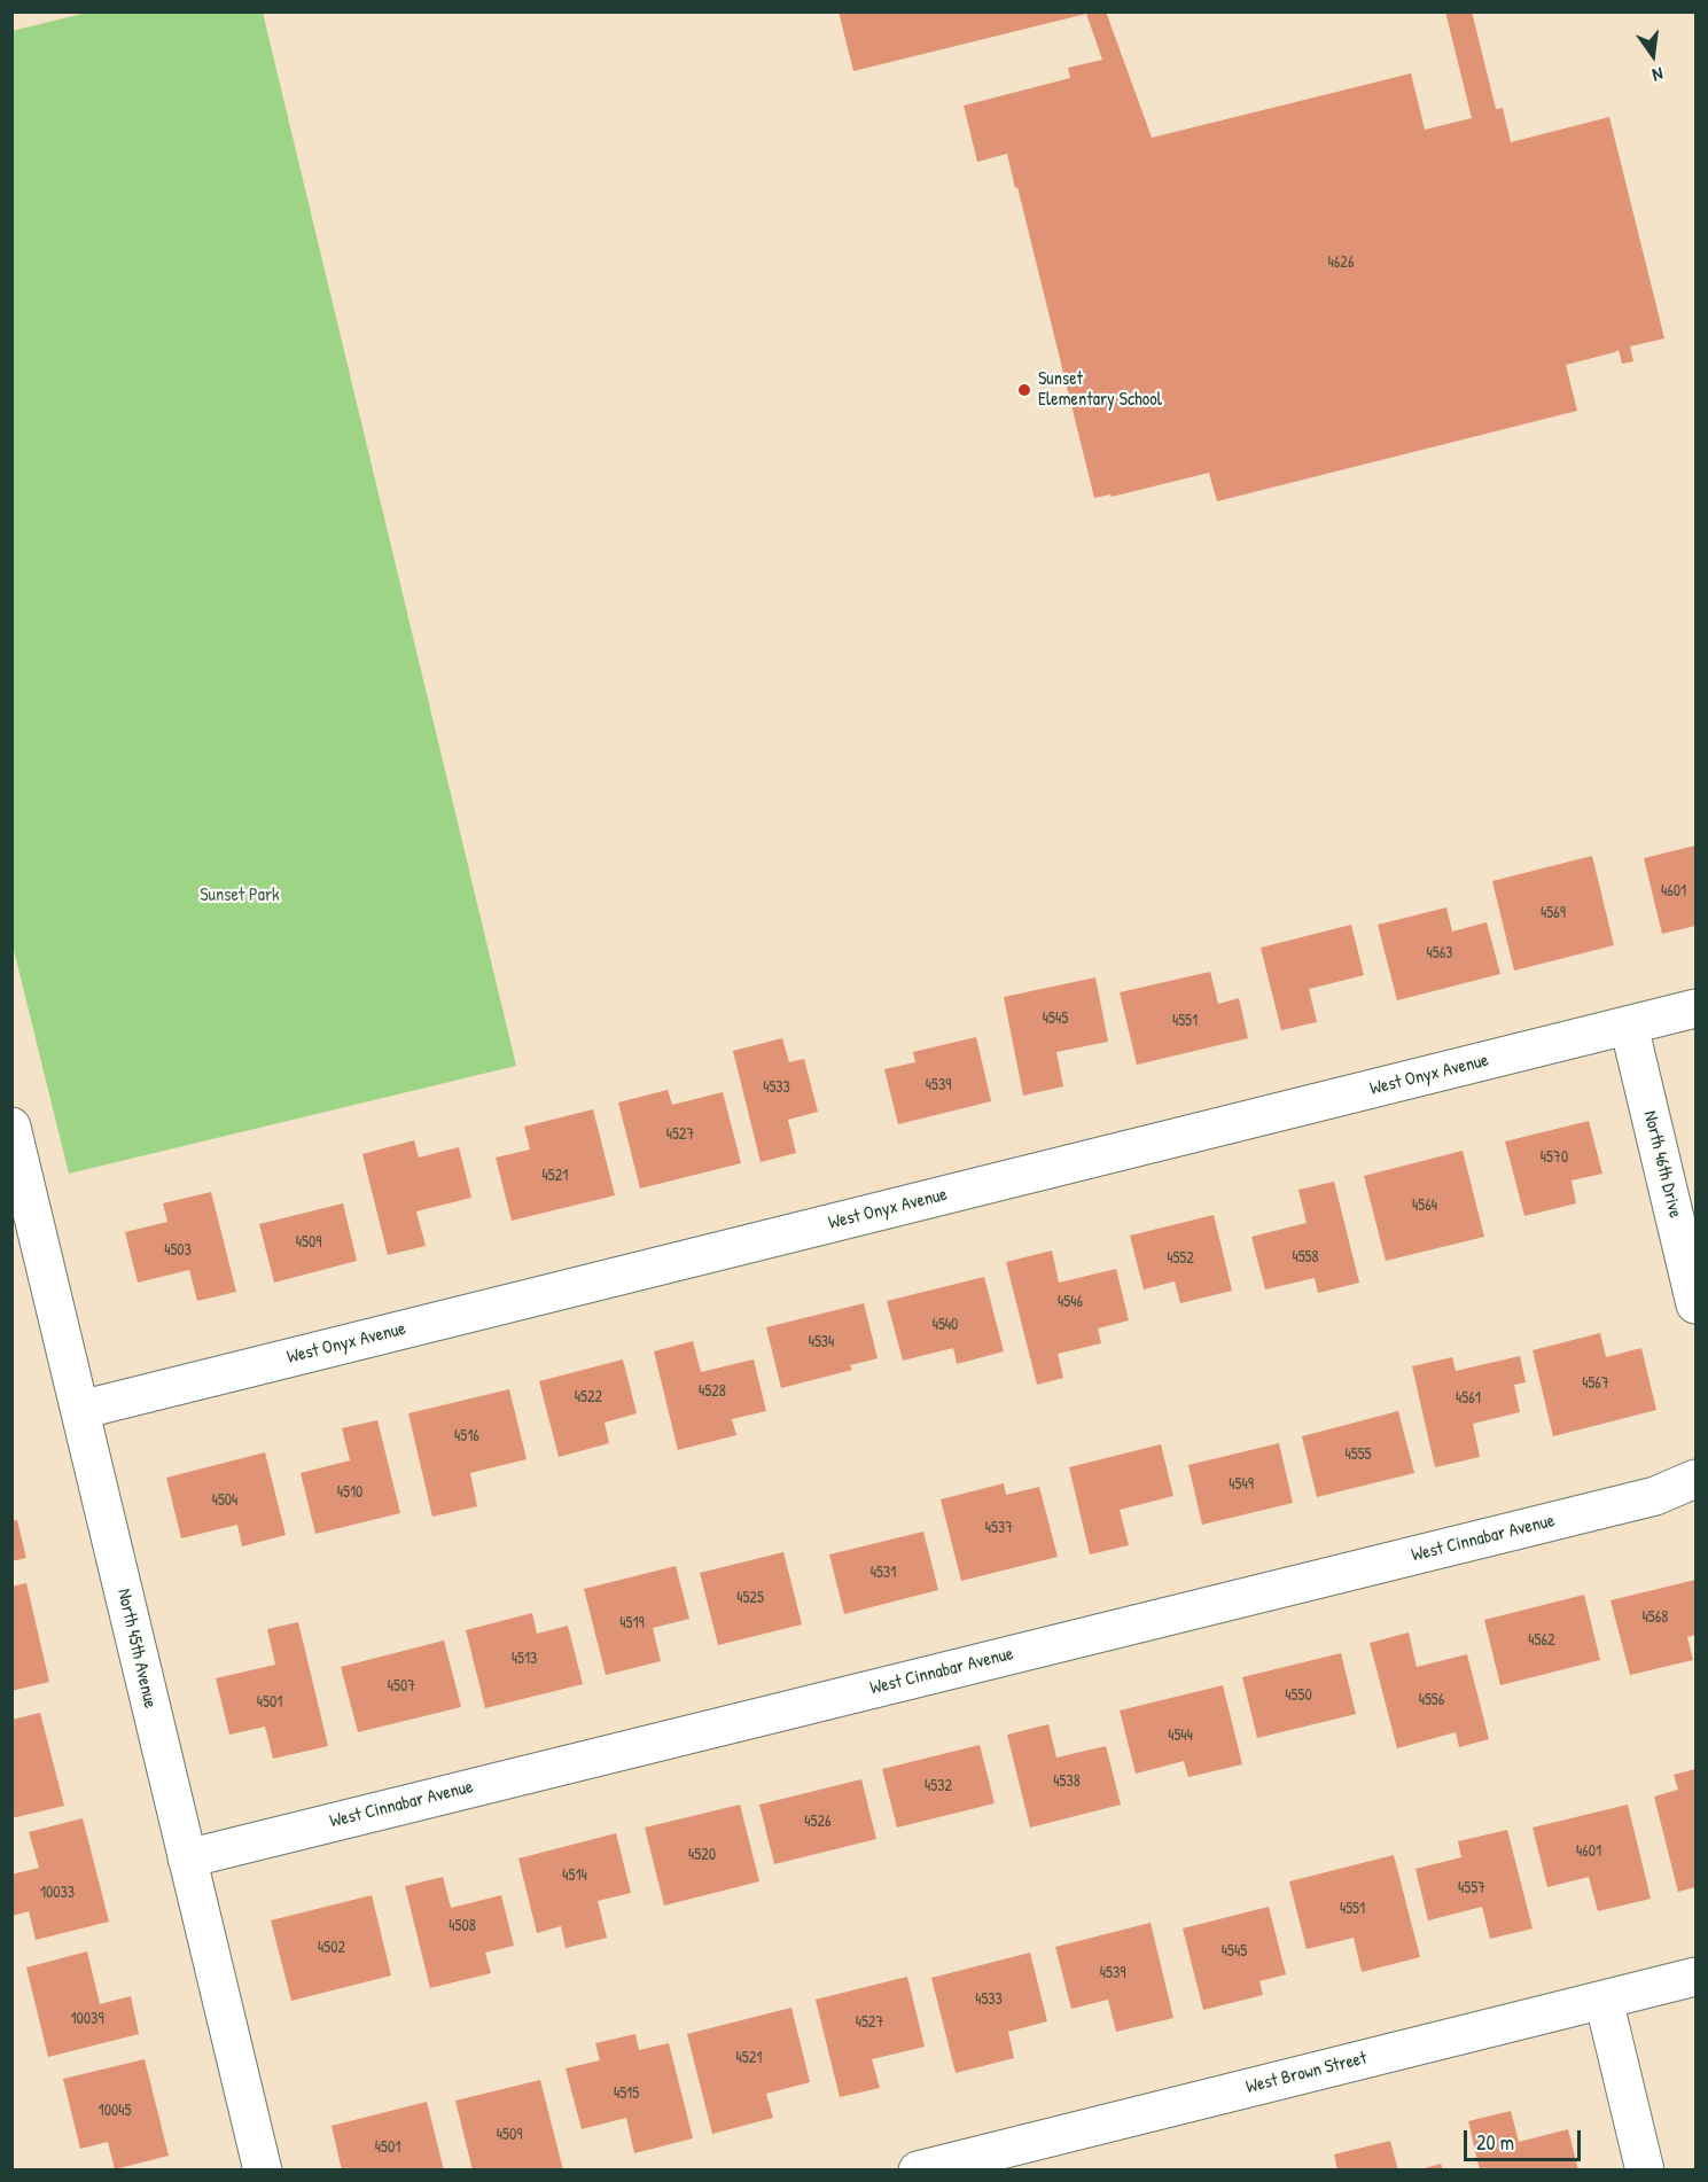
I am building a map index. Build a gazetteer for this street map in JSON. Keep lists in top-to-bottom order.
{
  "streets": {
    "street": [
      "West Onyx Avenue",
      "North 46th Drive",
      "West Cinnabar Avenue",
      "North 45th Avenue",
      "West Brown Street"
    ]
  },
  "crossings": [
    ["West Onyx Avenue", "North 46th Drive"],
    ["West Onyx Avenue", "North 45th Avenue"],
    ["West Cinnabar Avenue", "North 45th Avenue"]
  ],
  "parks": ["Sunset Park"],
  "places": ["Sunset Elementary School"],
  "house_numbers": [
    "4626",
    "4601",
    "4569",
    "4563",
    "4545",
    "4551",
    "4539",
    "4533",
    "4527",
    "4570",
    "4521",
    "4564",
    "4509",
    "4503",
    "4558",
    "4552",
    "4546",
    "4540",
    "4534",
    "4567",
    "4528",
    "4522",
    "4561",
    "4516",
    "4555",
    "4549",
    "4510",
    "4504",
    "4537",
    "4531",
    "4525",
    "4568",
    "4519",
    "4562",
    "4513",
    "4507",
    "4550",
    "4556",
    "4501",
    "4544",
    "4538",
    "4532",
    "4526",
    "4601",
    "4520",
    "4514",
    "4557",
    "10033",
    "4551",
    "4508",
    "4502",
    "4545",
    "4539",
    "4533",
    "10039",
    "4527",
    "4521",
    "4515",
    "10045",
    "4509",
    "4501"
  ],
  "scale_bar": "20 m",
  "north": "bottom"
}
